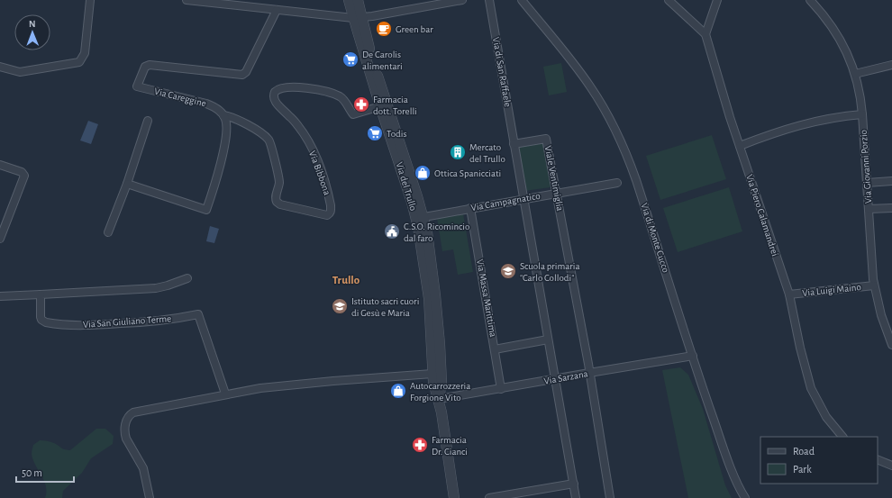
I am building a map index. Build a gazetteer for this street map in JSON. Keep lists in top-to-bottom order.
{
  "streets": {
    "street": [
      "Via di San Raffaele",
      "Via Careggine",
      "Via Giovanni Porzio",
      "Via Bibbona",
      "Viale Ventimiglia",
      "Via del Trullo",
      "Via Campagnatico",
      "Via Piero Calamandrei",
      "Via di Monte Cucco",
      "Via Luigi Maino",
      "Via Massa Marittima",
      "Via San Giuliano Terme",
      "Via Sarzana"
    ]
  },
  "crossings": [
    ["Via di San Raffaele", "Viale Ventimiglia"],
    ["Via Careggine", "Via Bibbona"],
    ["Via Giovanni Porzio", "Via Luigi Maino"],
    ["Via Bibbona", "Via del Trullo"],
    ["Viale Ventimiglia", "Via Campagnatico"],
    ["Viale Ventimiglia", "Via Sarzana"],
    ["Via del Trullo", "Via Campagnatico"],
    ["Via del Trullo", "Via Sarzana"],
    ["Via Campagnatico", "Via Massa Marittima"],
    ["Via Piero Calamandrei", "Via Luigi Maino"],
    ["Via di Monte Cucco", "Via Sarzana"],
    ["Via Massa Marittima", "Via Sarzana"]
  ],
  "districts": ["Trullo"],
  "places": {
    "cafe": ["Green bar"],
    "supermarket": ["De Carolis alimentari", "Todis"],
    "pharmacy": ["Farmacia dott. Torelli", "Farmacia Dr. Cianci"],
    "building": ["Mercato del Trullo"],
    "shop": ["Ottica Spanicciati", "Autocarrozzeria Forgione Vito"],
    "public building": ["C.S.O. Ricomincio dal faro"],
    "school or university": ["Scuola primaria \"Carlo Collodi\"", "Istituto sacri cuori di Gesù e Maria"]
  },
  "legend": ["Road", "Park"],
  "scale_bar": "50 m",
  "north": "top"
}
